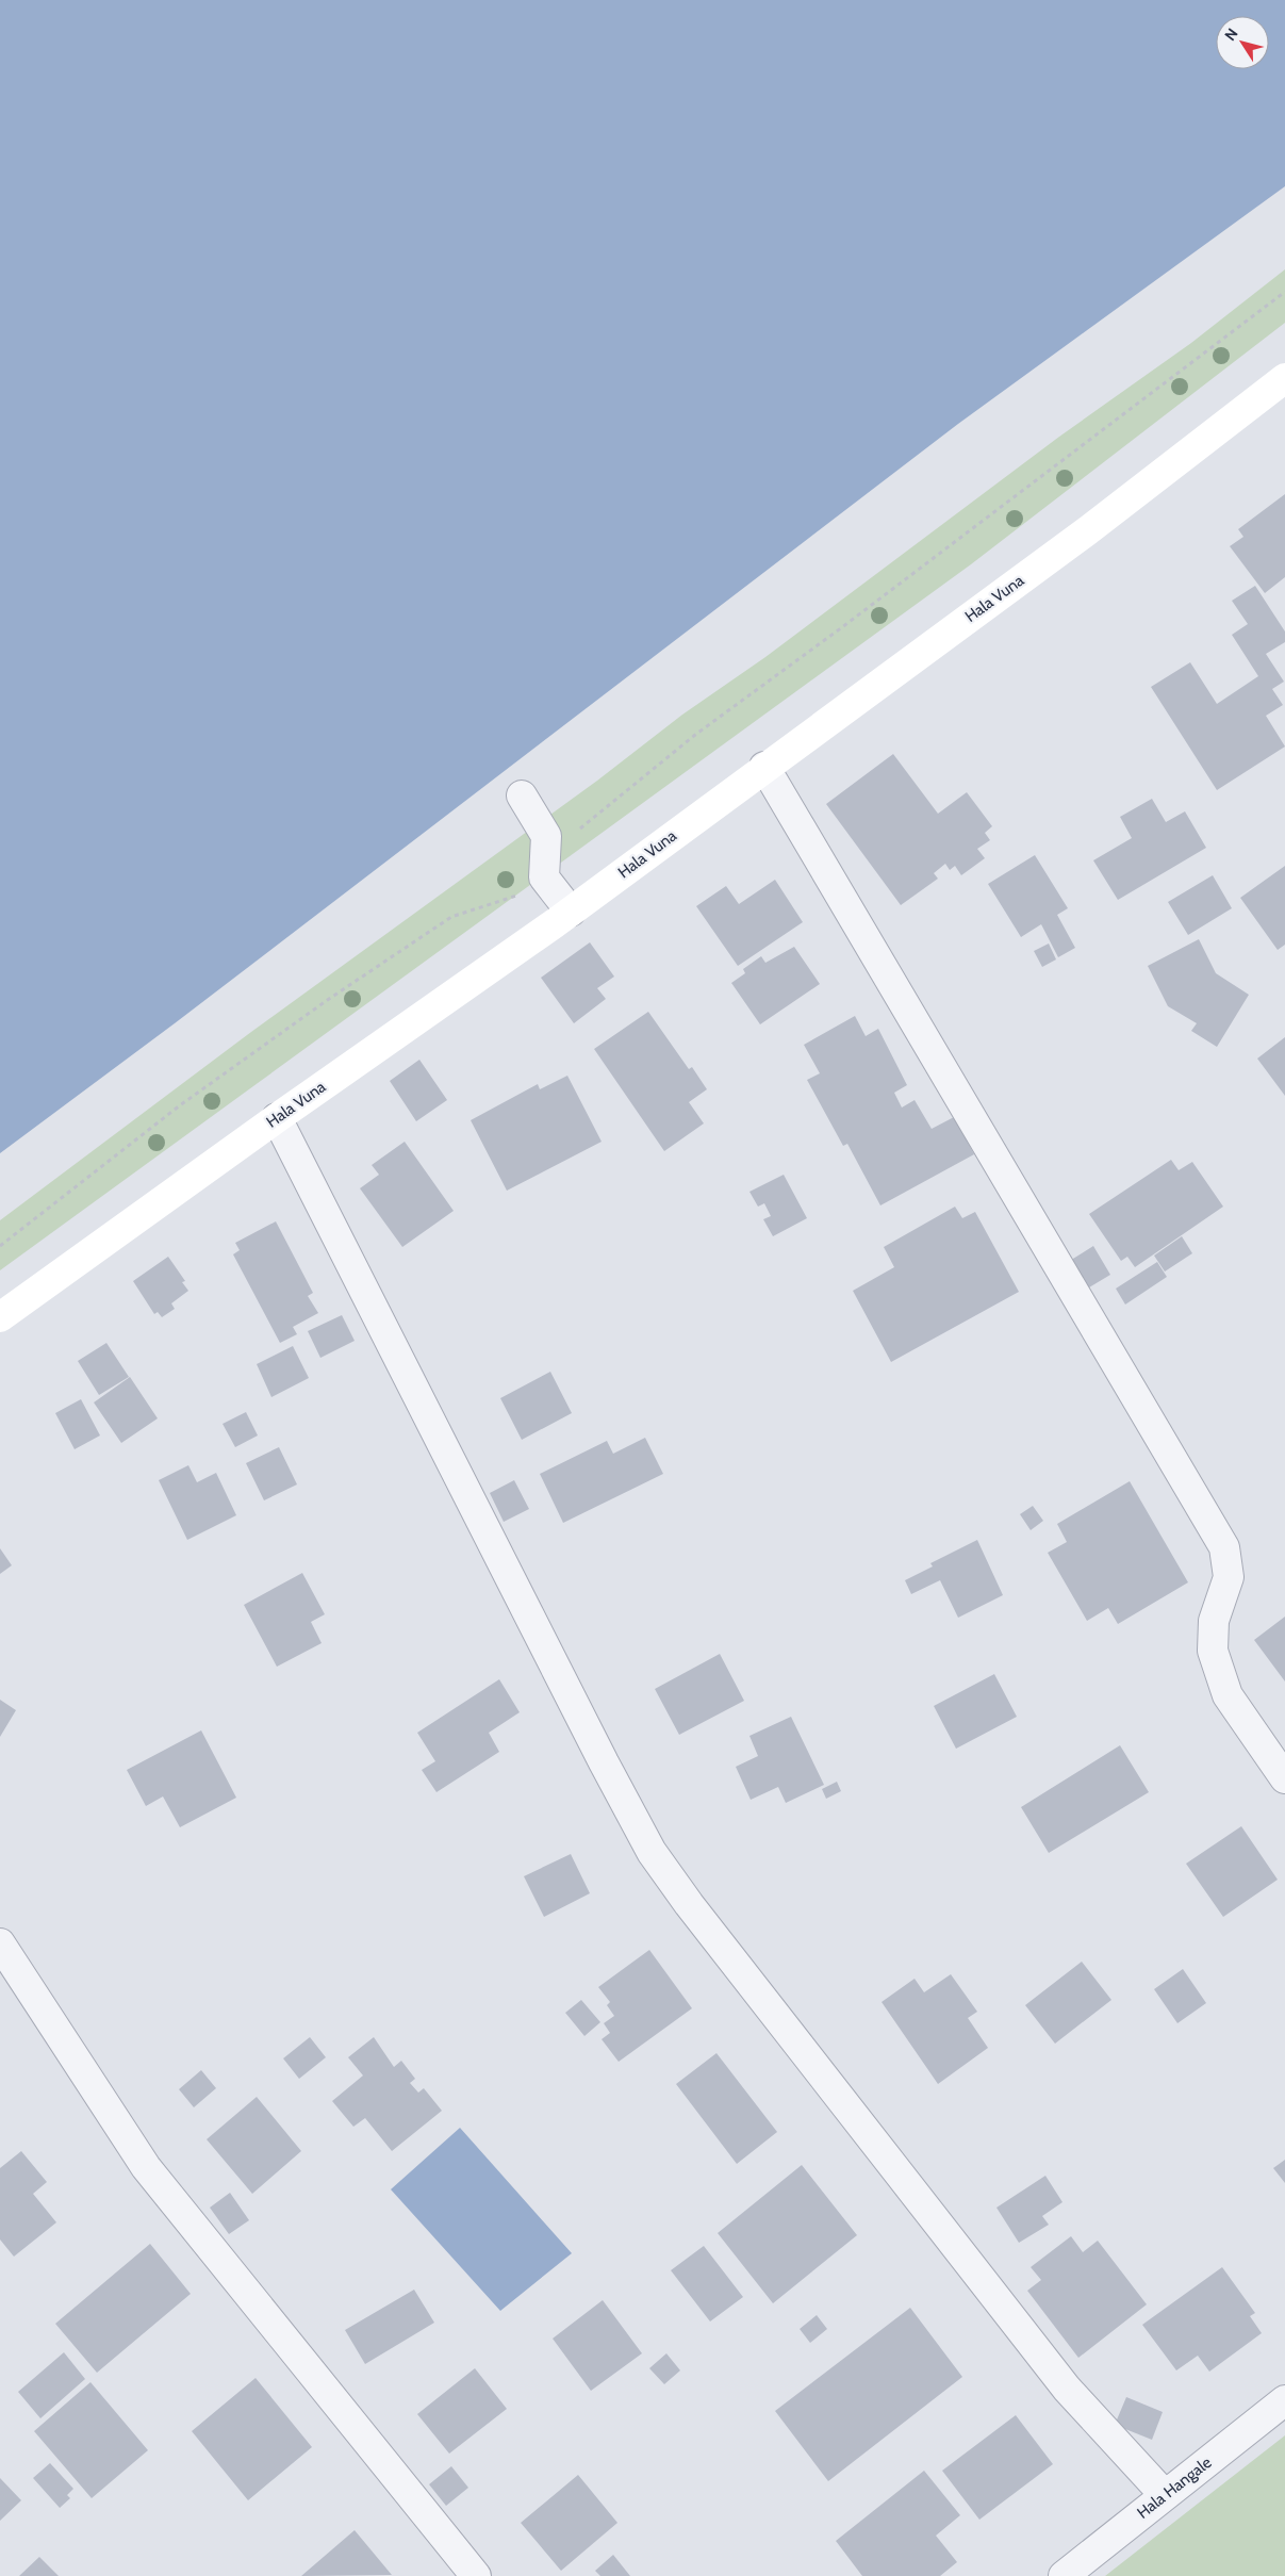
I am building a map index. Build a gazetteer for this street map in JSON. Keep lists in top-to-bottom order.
{
  "streets": {
    "street": ["Hala Vuna", "Hala Hangale"]
  },
  "north": "top left"
}
